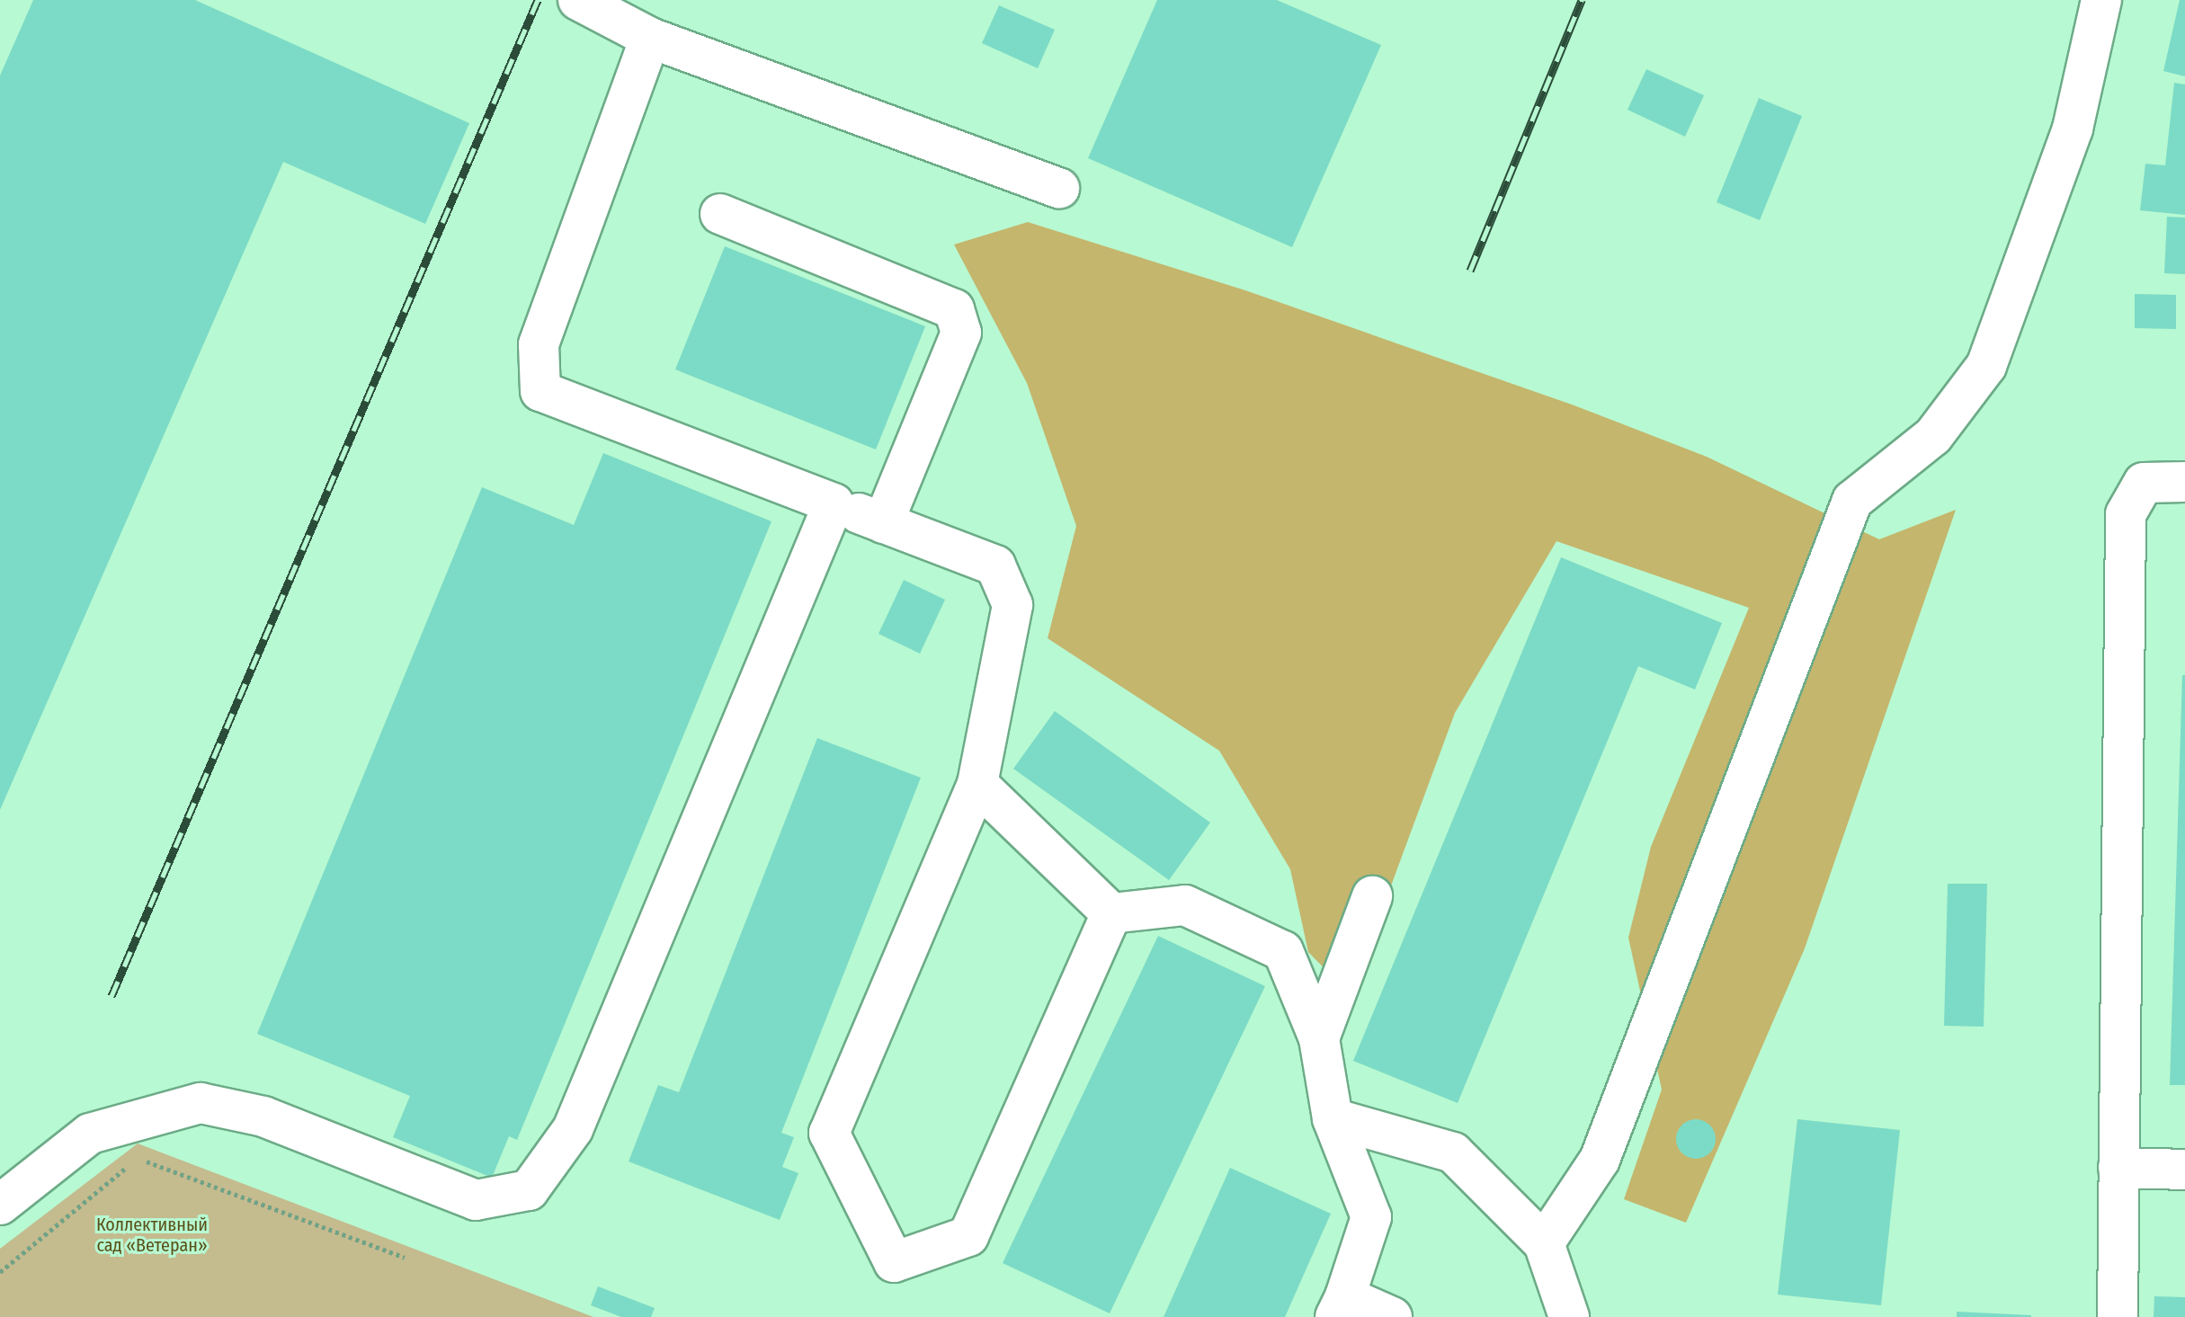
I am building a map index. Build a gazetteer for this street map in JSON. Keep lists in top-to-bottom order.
{
  "parks": ["Коллективный сад «Ветеран»"]
}
